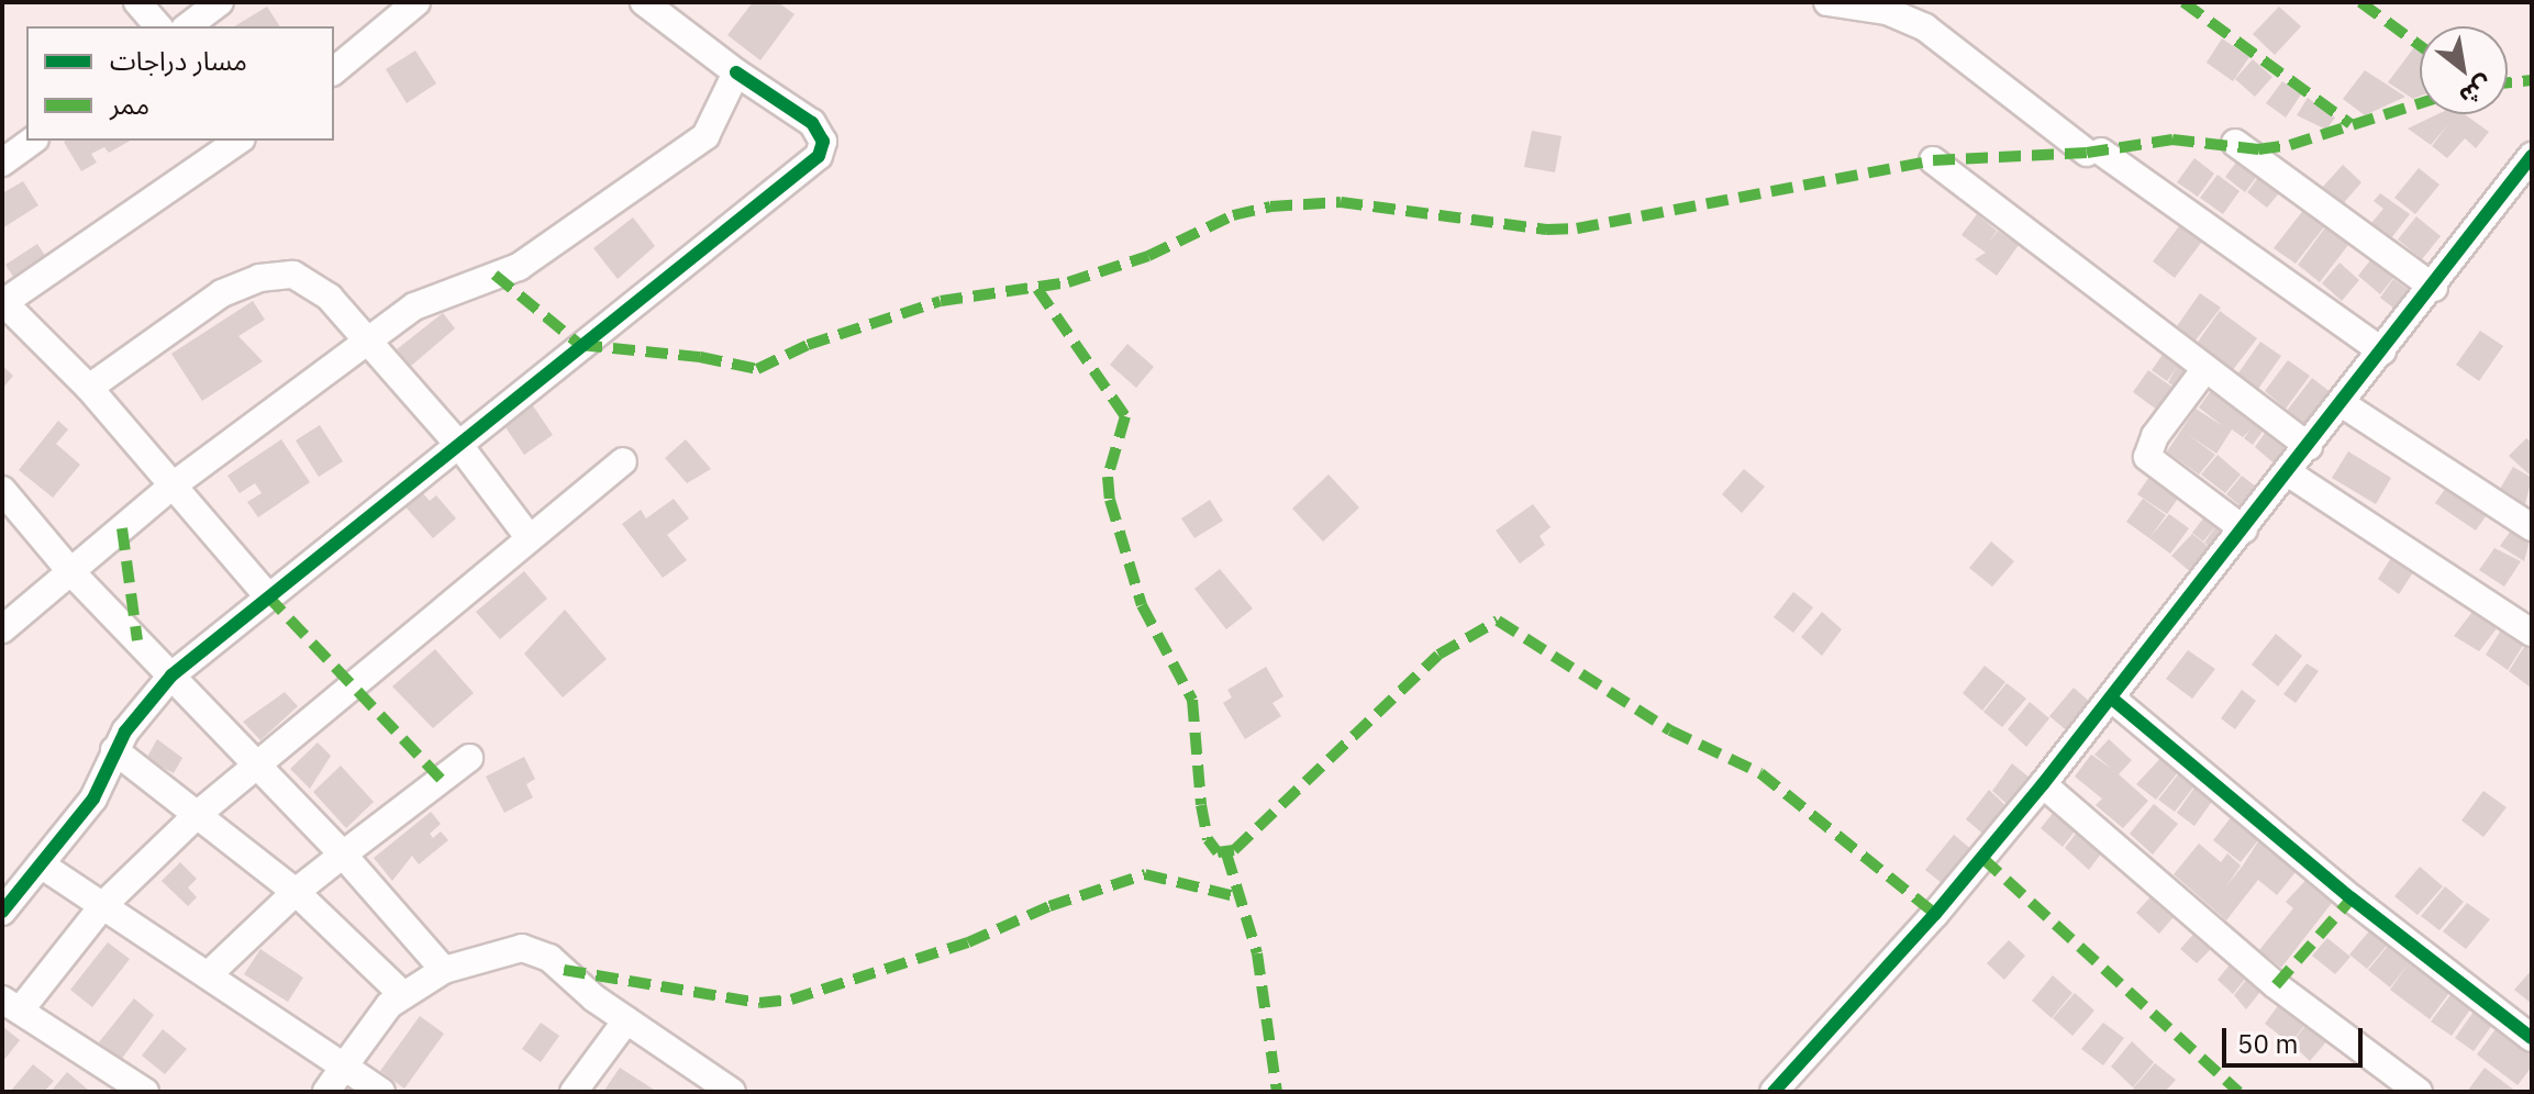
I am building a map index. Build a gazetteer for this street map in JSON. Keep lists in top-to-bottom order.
{
  "legend": ["مسار دراجات", "ممر"],
  "scale_bar": "50 m",
  "north": "bottom right"
}
